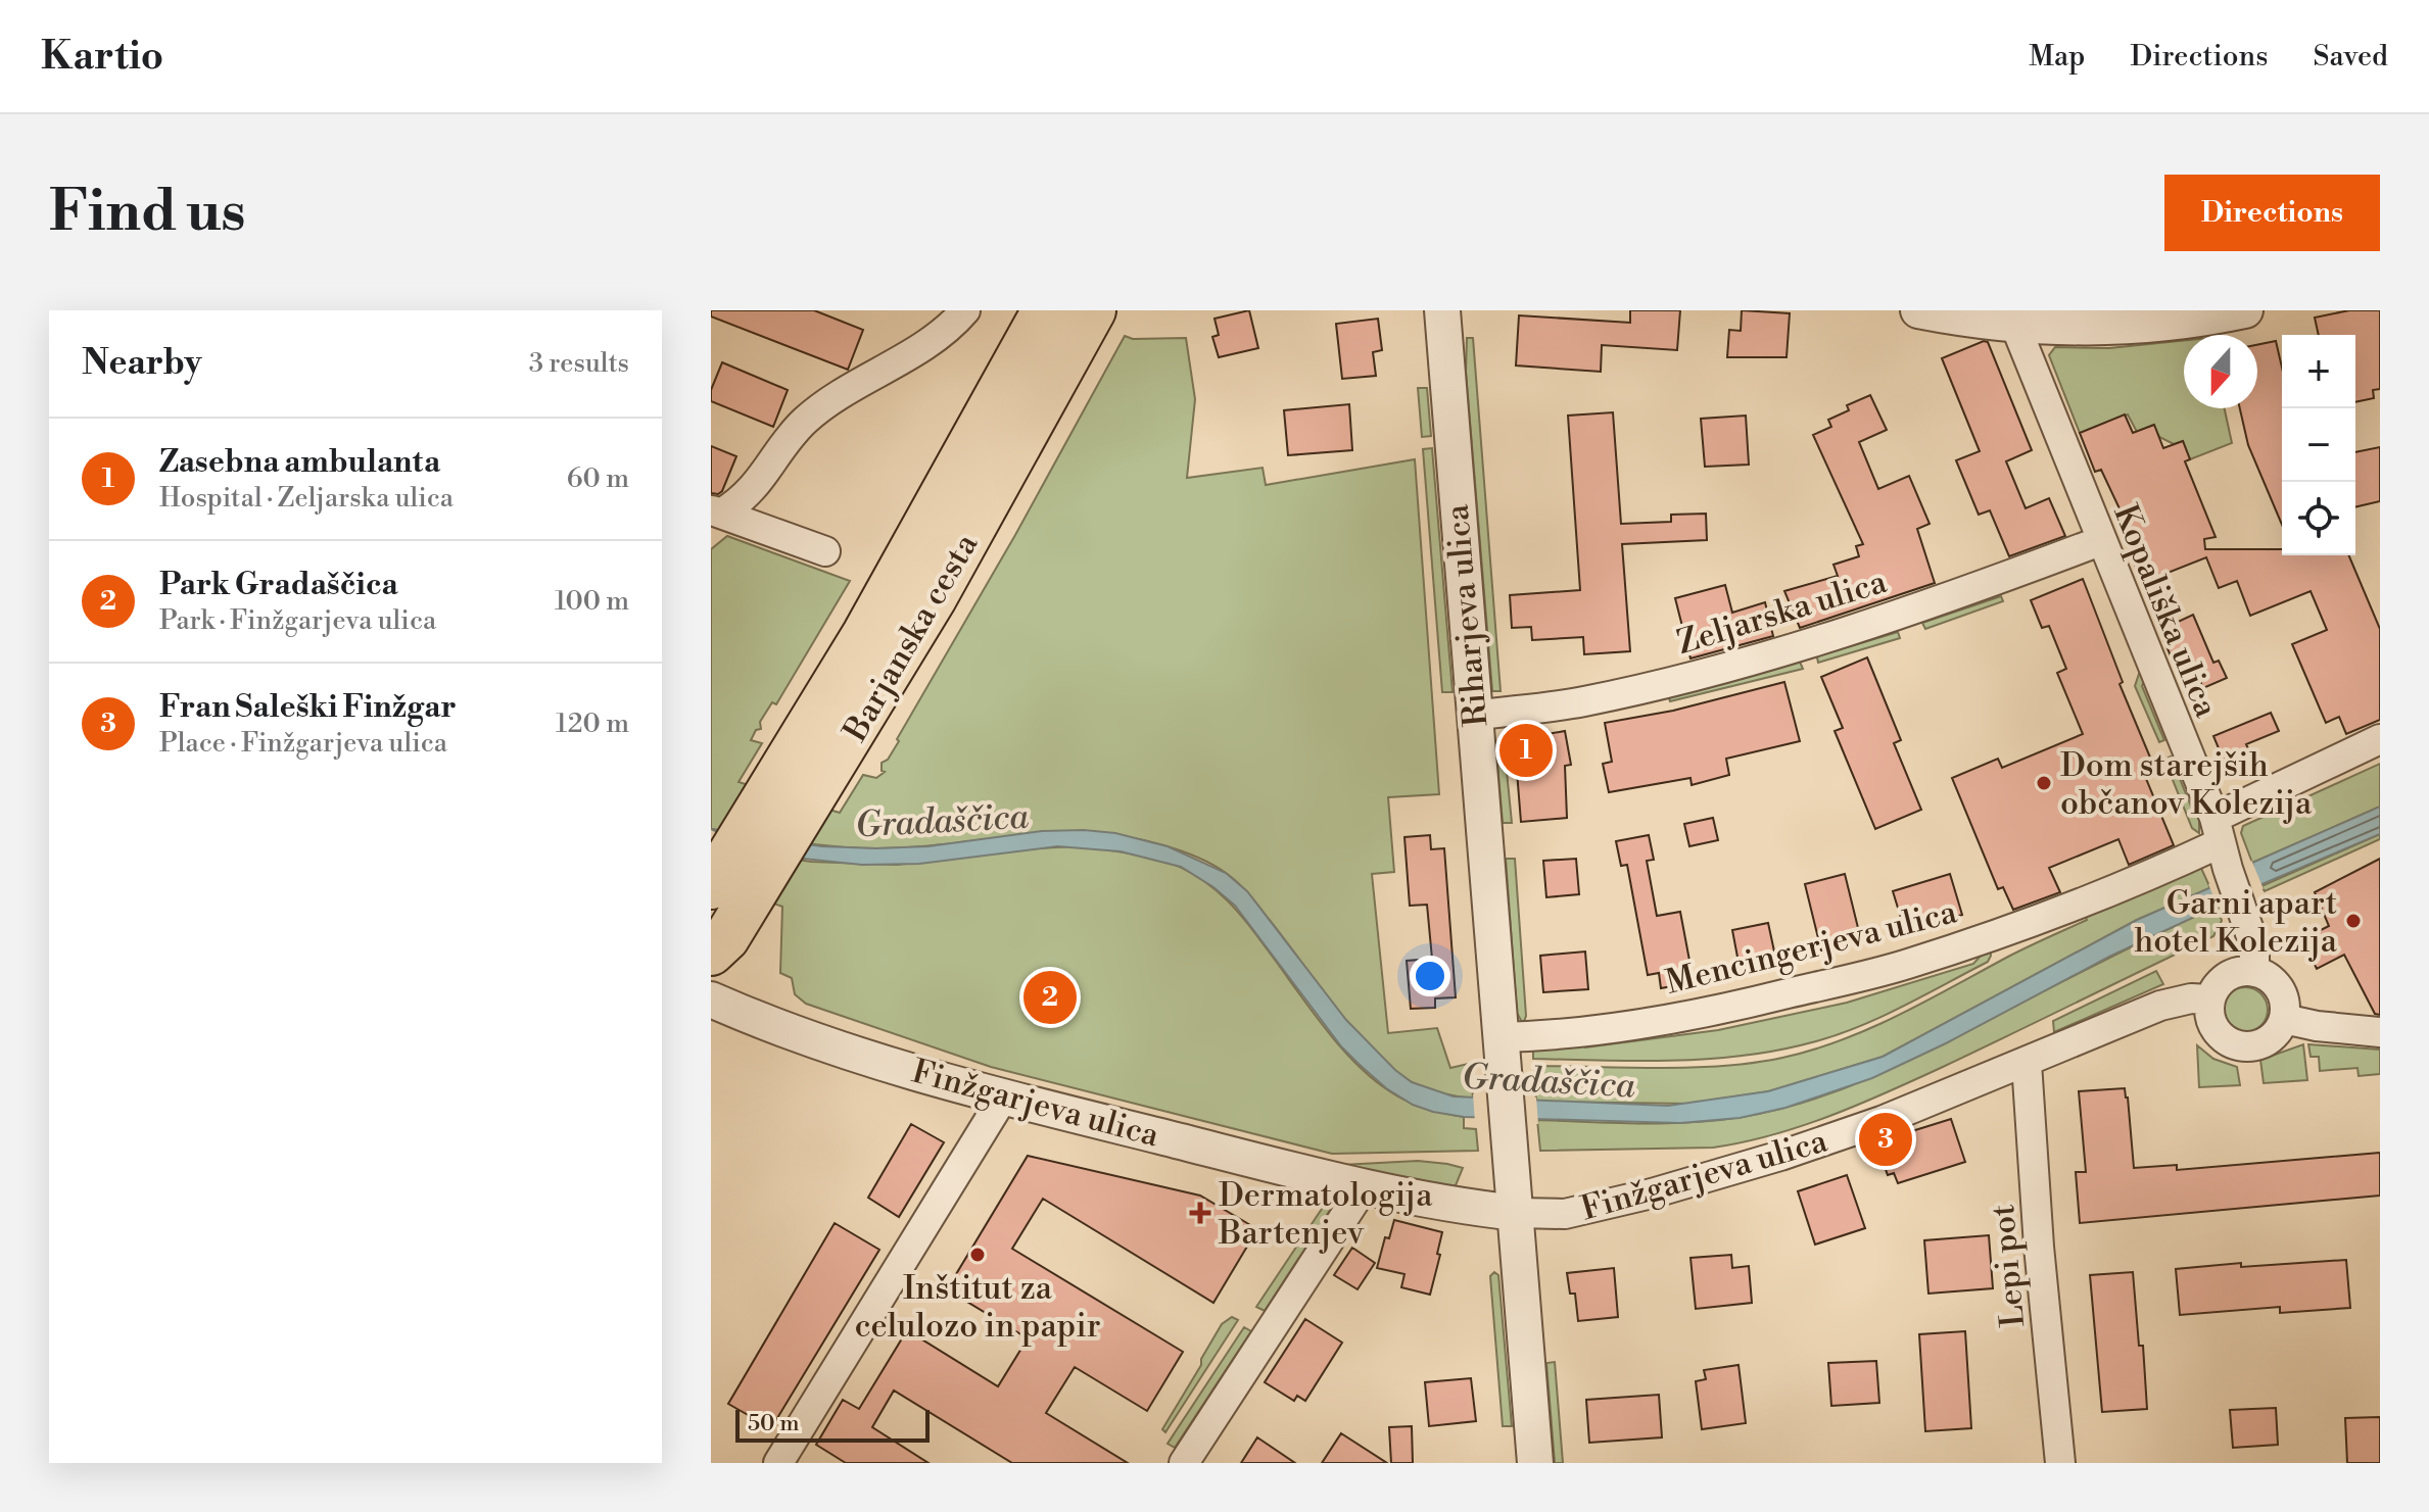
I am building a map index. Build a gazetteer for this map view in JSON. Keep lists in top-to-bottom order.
{
  "streets": {
    "main road": ["Barjanska cesta"],
    "street": [
      "Kopališka ulica",
      "Zeljarska ulica",
      "Riharjeva ulica",
      "Mencingerjeva ulica",
      "Finžgarjeva ulica",
      "Lepi pot"
    ]
  },
  "crossings": [
    ["Kopališka ulica", "Zeljarska ulica"],
    ["Kopališka ulica", "Mencingerjeva ulica"],
    ["Kopališka ulica", "Finžgarjeva ulica"],
    ["Zeljarska ulica", "Riharjeva ulica"],
    ["Riharjeva ulica", "Mencingerjeva ulica"],
    ["Riharjeva ulica", "Finžgarjeva ulica"],
    ["Finžgarjeva ulica", "Lepi pot"]
  ],
  "water": ["Gradaščica"],
  "places": {
    "other": ["Dom starejših občanov Kolezija", "Garni apart hotel Kolezija", "Inštitut za celulozo in papir"],
    "health": ["Dermatologija Bartenjev"]
  },
  "scale_bar": "50 m",
  "north": "bottom",
  "page": {
    "header": "Kartio",
    "nav": ["Map", "Directions", "Saved"],
    "buttons": "Directions",
    "title": "Find us",
    "heading": ["Nearby", "3 results"],
    "map_buttons": ["+", "−"],
    "list": [
      {
        "mark": "1",
        "name": "Zasebna ambulanta",
        "note": "Hospital · Zeljarska ulica",
        "value": "60 m"
      },
      {
        "mark": "2",
        "name": "Park Gradaščica",
        "note": "Park · Finžgarjeva ulica",
        "value": "100 m"
      },
      {
        "mark": "3",
        "name": "Fran Saleški Finžgar",
        "note": "Place · Finžgarjeva ulica",
        "value": "120 m"
      }
    ],
    "pins": ["1", "2", "3"],
    "scale": "50 m"
  }
}
